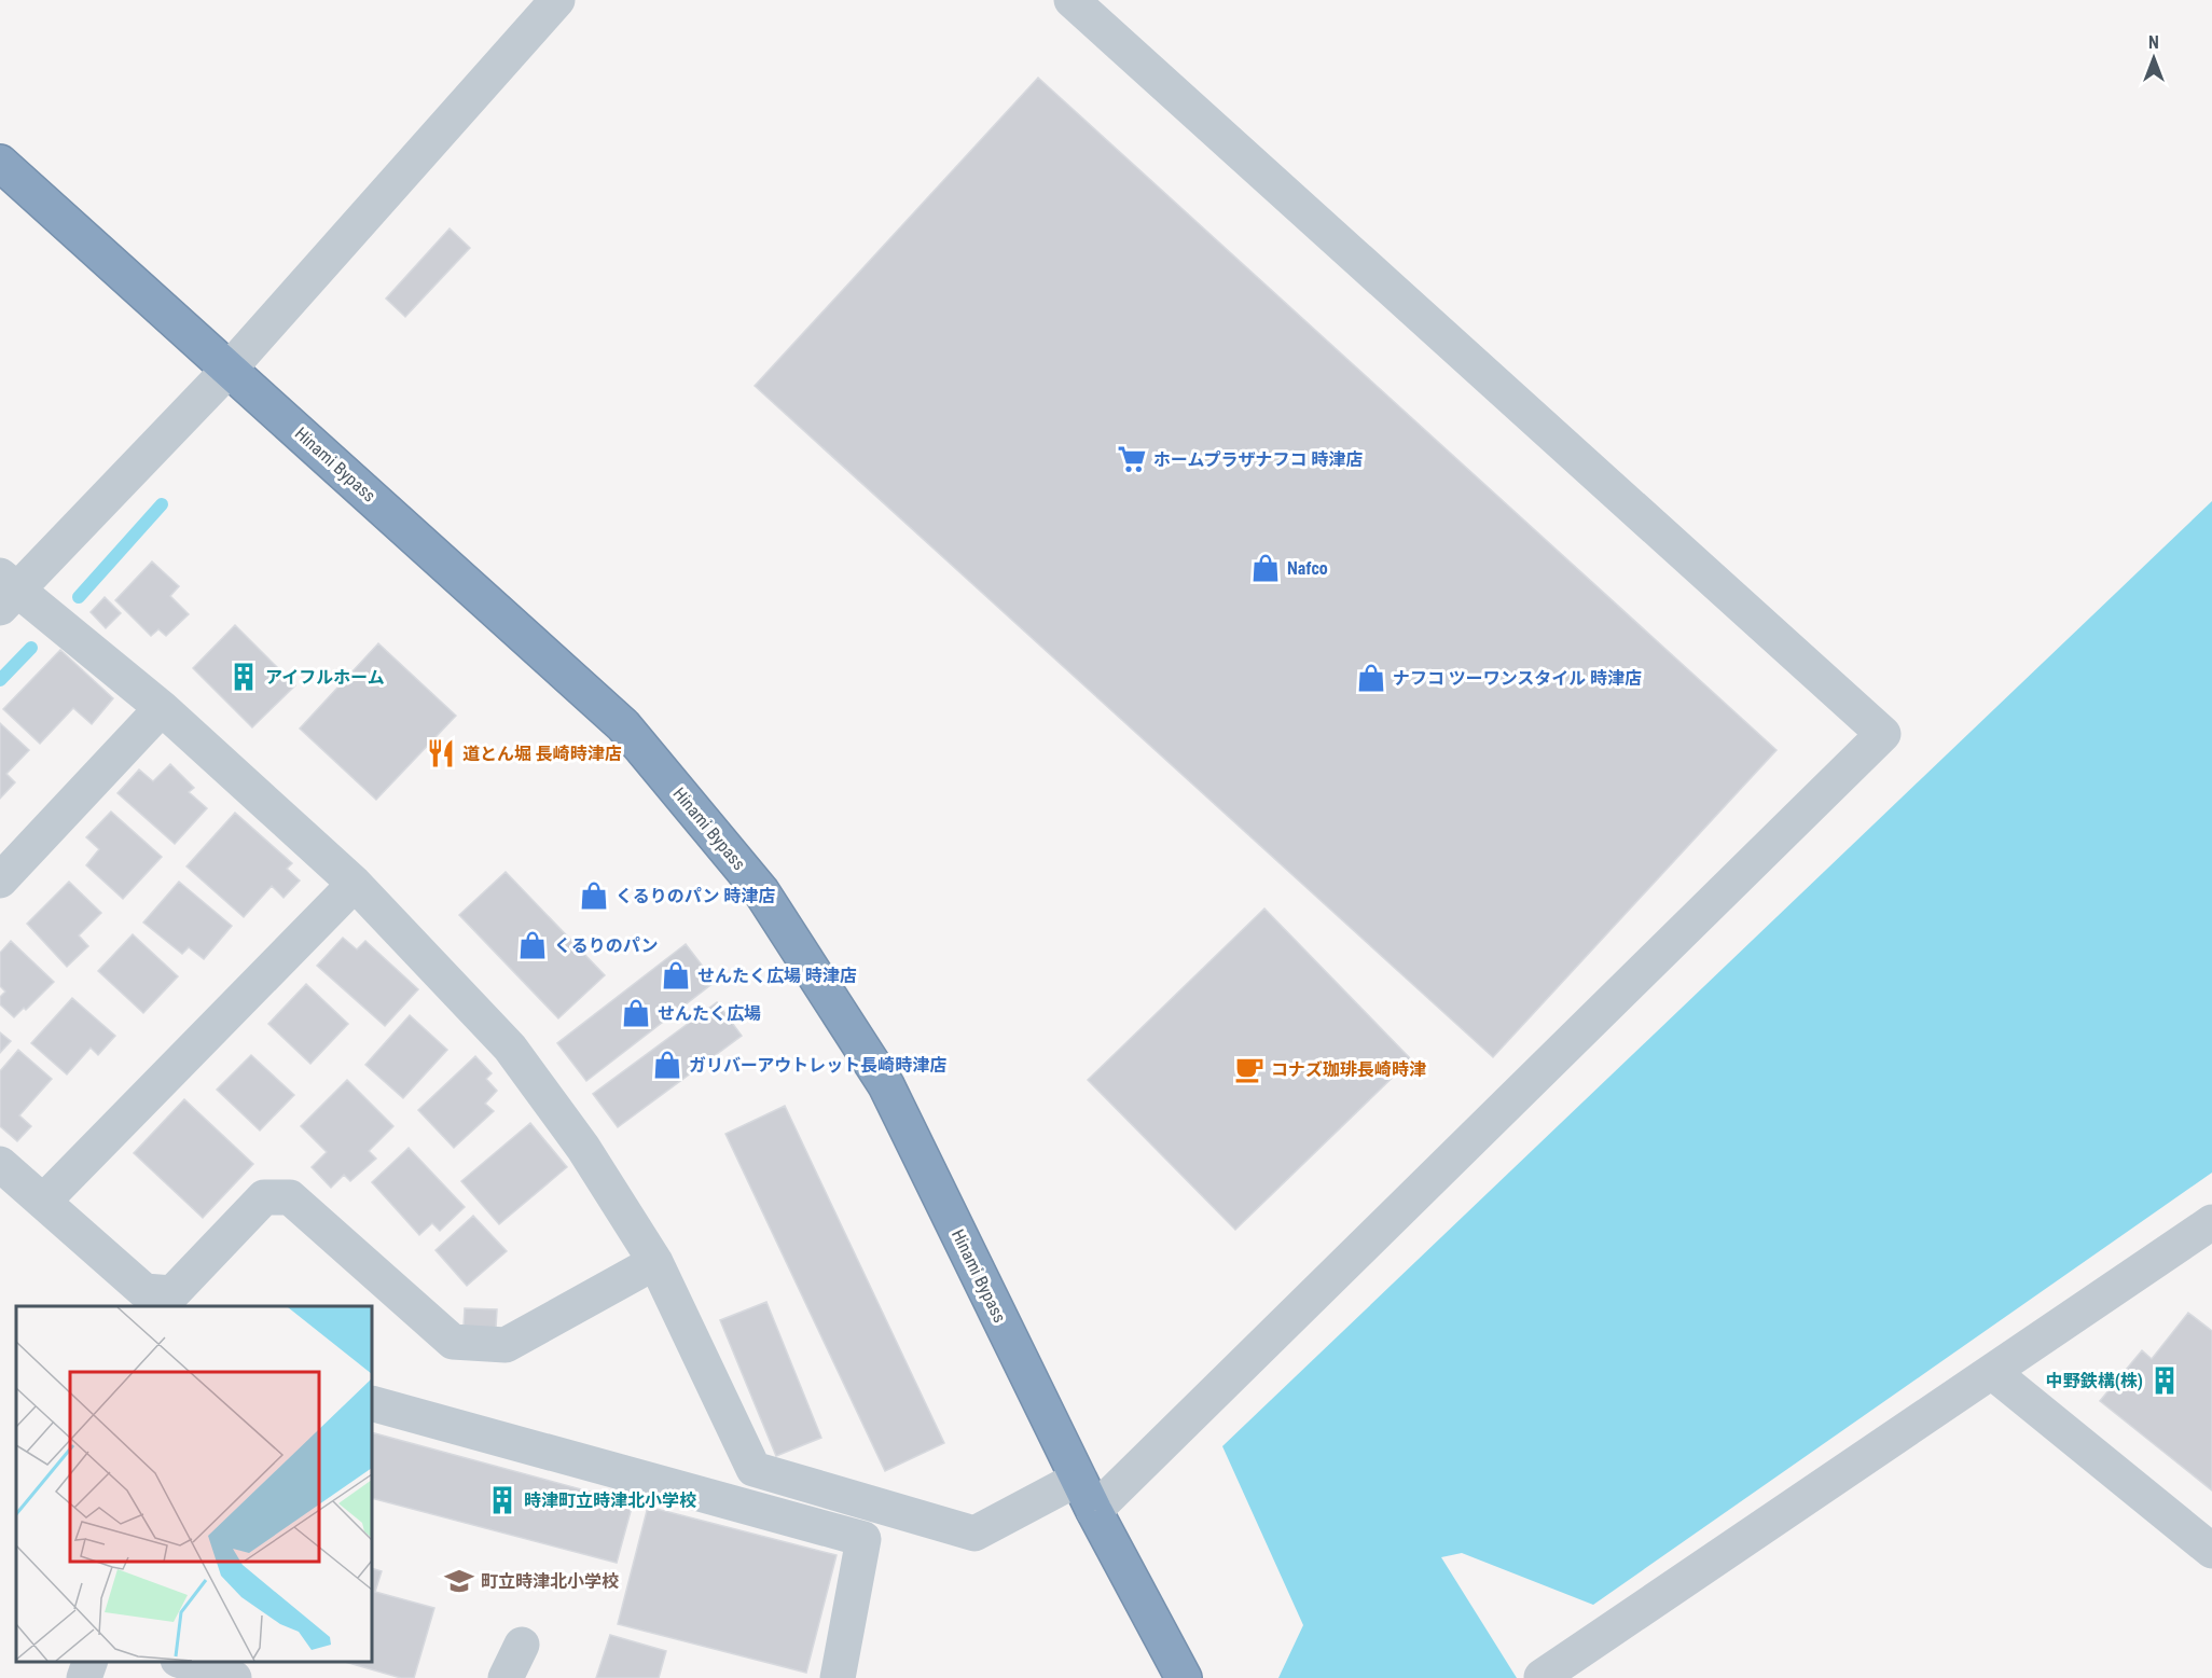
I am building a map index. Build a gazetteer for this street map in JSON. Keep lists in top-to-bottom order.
{
  "streets": {
    "highway": ["Hinami Bypass"]
  },
  "places": {
    "supermarket": ["ホームプラザナフコ 時津店"],
    "shop": [
      "Nafco",
      "ナフコ ツーワンスタイル 時津店",
      "くるりのパン 時津店",
      "くるりのパン",
      "せんたく広場 時津店",
      "せんたく広場",
      "ガリバーアウトレット長崎時津店"
    ],
    "building": ["アイフルホーム", "中野鉄構(株)", "時津町立時津北小学校"],
    "restaurant": ["道とん堀 長崎時津店"],
    "cafe": ["コナズ珈琲長崎時津"],
    "school or university": ["町立時津北小学校"]
  },
  "north": "top"
}
